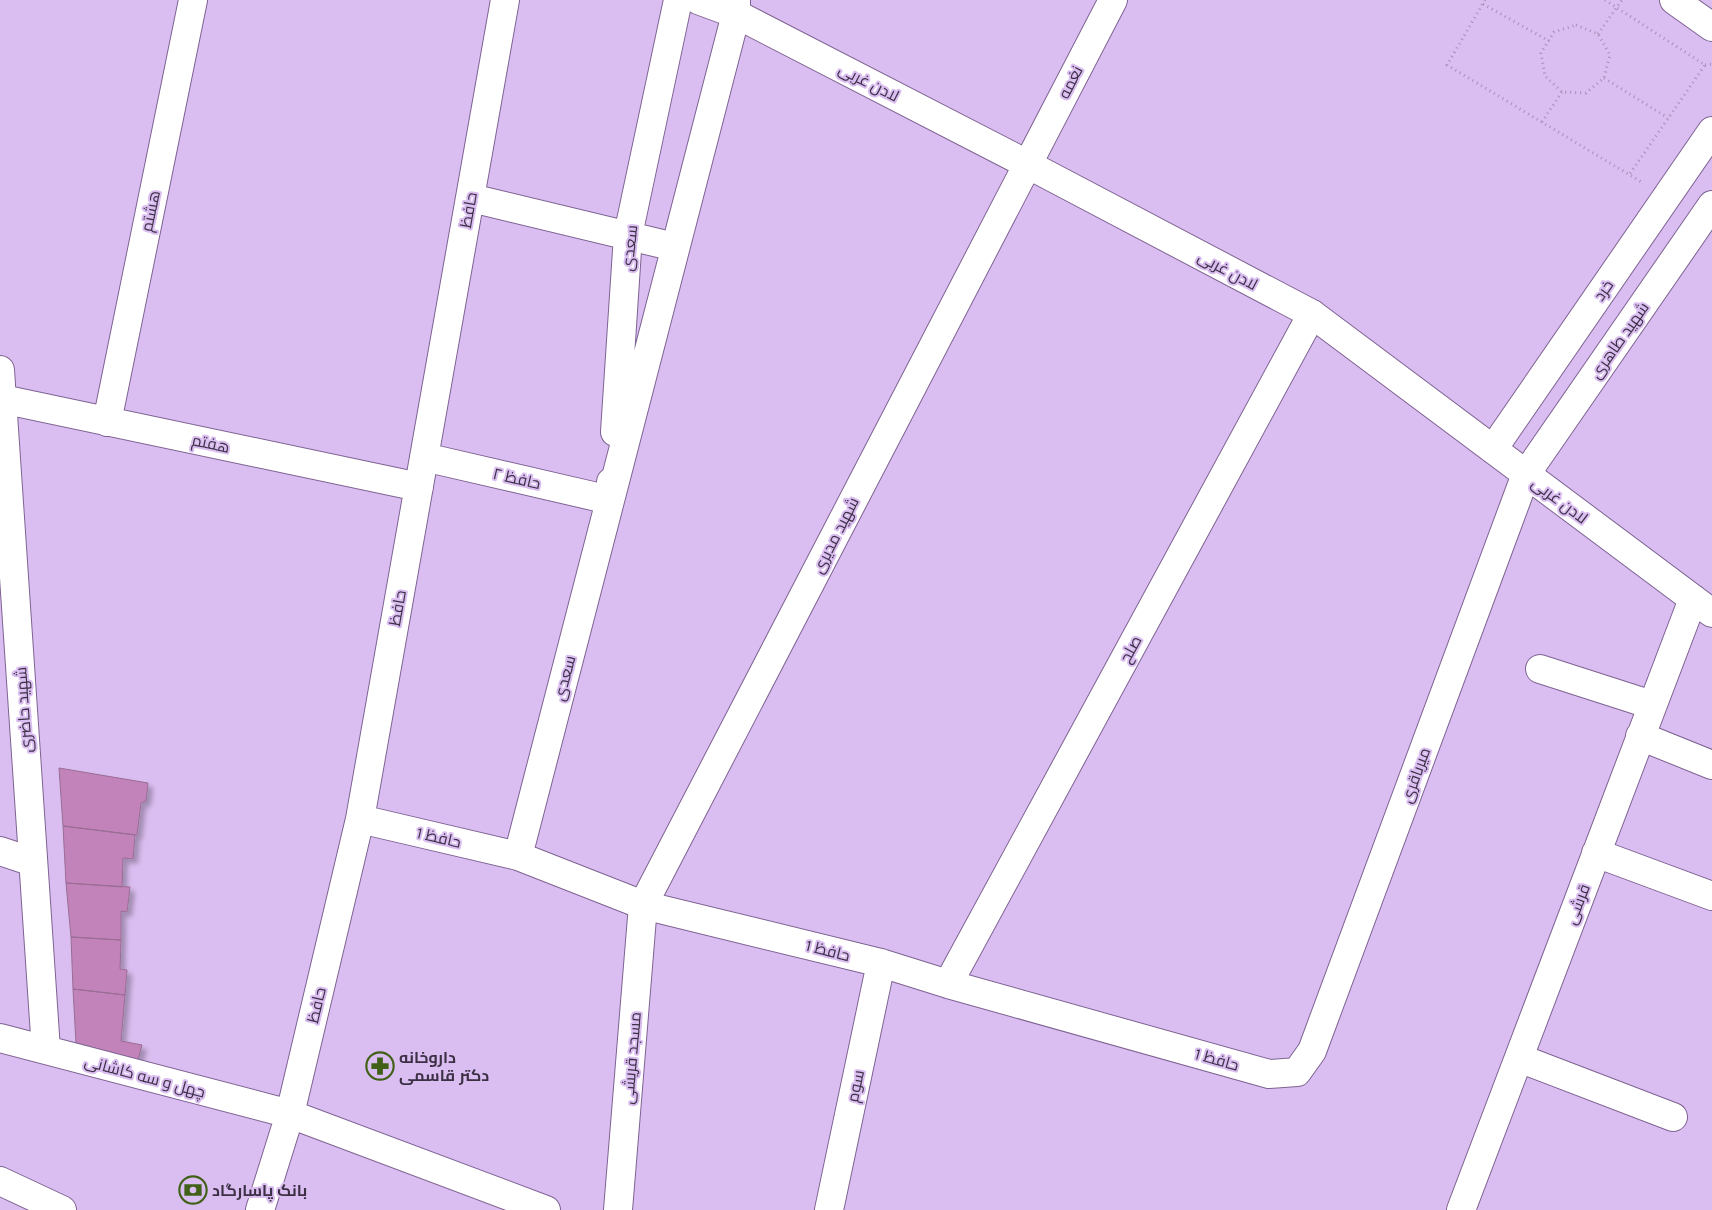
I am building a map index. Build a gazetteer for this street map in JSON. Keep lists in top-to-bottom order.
{
  "streets": {
    "street": [
      "لادن غربی",
      "نغمه",
      "حافظ",
      "هشتم",
      "سعدی",
      "خرد",
      "شهید طاهری",
      "هفتم",
      "حافظ ۲",
      "شهید مدیری",
      "صلح",
      "شهید حاضری",
      "میرباقری",
      "حافظ 1",
      "قرشی",
      "مسجد قریشی",
      "چهل و سه کاشانی",
      "سوم"
    ]
  },
  "crossings": [
    ["لادن غربی", "نغمه"],
    ["لادن غربی", "سعدی"],
    ["لادن غربی", "خرد"],
    ["لادن غربی", "شهید طاهری"],
    ["لادن غربی", "شهید مدیری"],
    ["لادن غربی", "صلح"],
    ["لادن غربی", "میرباقری"],
    ["لادن غربی", "قرشی"],
    ["نغمه", "شهید مدیری"],
    ["حافظ", "هفتم"],
    ["حافظ", "حافظ ۲"],
    ["حافظ", "حافظ 1"],
    ["حافظ", "چهل و سه کاشانی"],
    ["هشتم", "هفتم"],
    ["سعدی", "حافظ ۲"],
    ["سعدی", "حافظ 1"],
    ["شهید طاهری", "میرباقری"],
    ["هفتم", "شهید حاضری"],
    ["شهید مدیری", "حافظ 1"],
    ["شهید مدیری", "مسجد قریشی"],
    ["صلح", "حافظ 1"],
    ["شهید حاضری", "چهل و سه کاشانی"],
    ["میرباقری", "حافظ 1"],
    ["حافظ 1", "مسجد قریشی"],
    ["حافظ 1", "سوم"]
  ],
  "places": {
    "pharmacy": ["داروخانه دکتر قاسمی"],
    "bank": ["بانک پاسارگاد"]
  }
}
